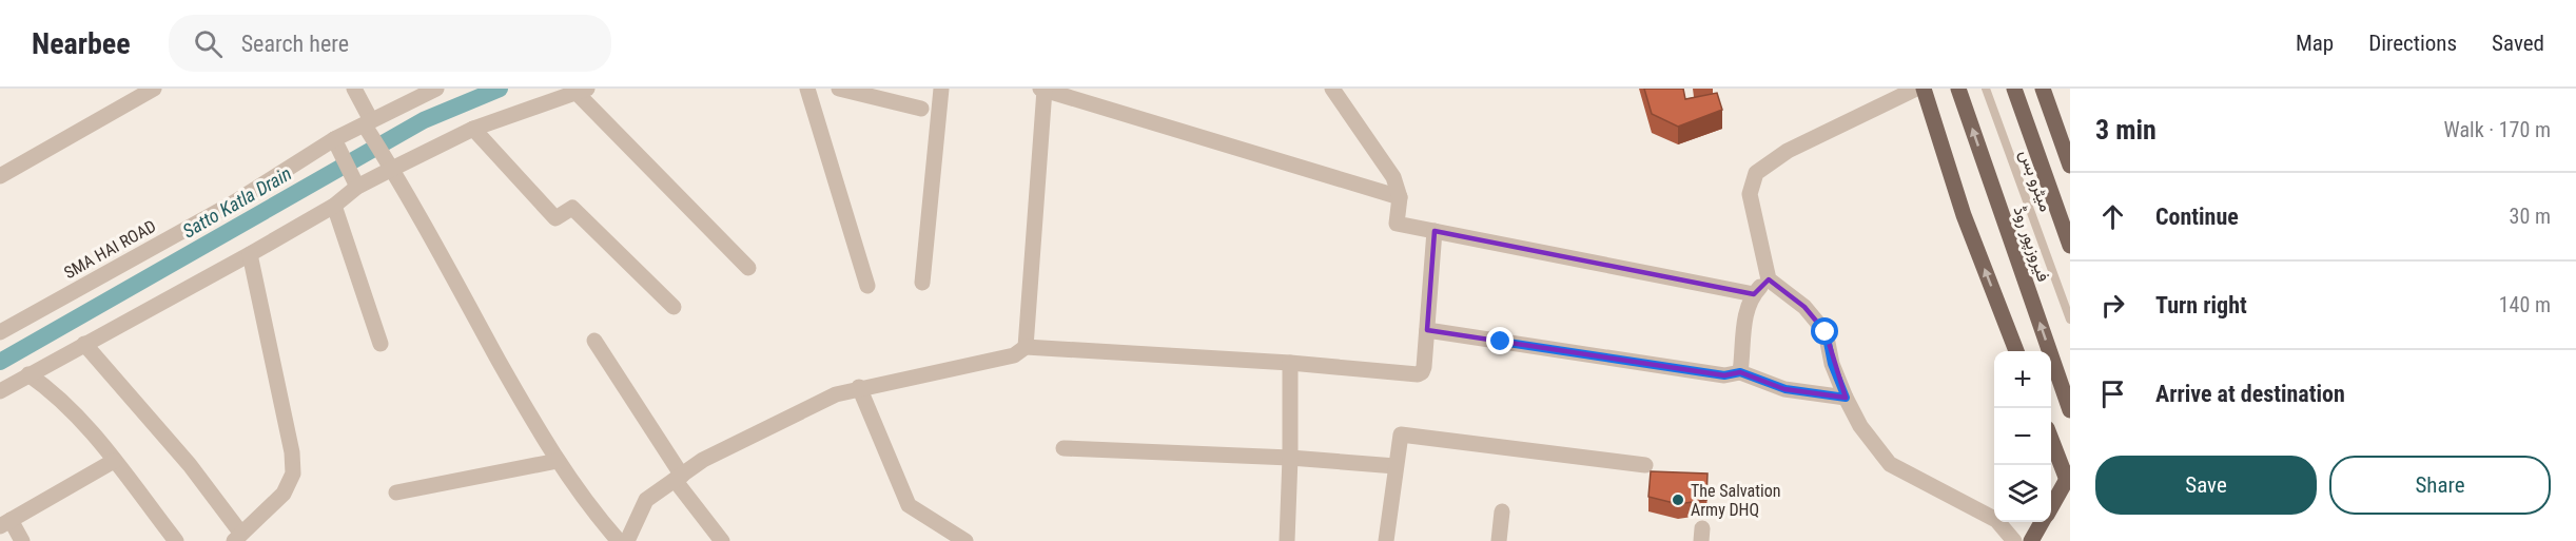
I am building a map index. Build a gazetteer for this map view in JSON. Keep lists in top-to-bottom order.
{
  "streets": {
    "main road": ["فیروزپور روڈ"],
    "street": ["SMA HAI ROAD"],
    "lane": ["میٹرو بس"]
  },
  "water": ["Satto Katla Drain"],
  "places": ["The Salvation Army DHQ"],
  "page": {
    "header": "Nearbee",
    "search": "Search here",
    "nav": ["Map", "Directions", "Saved"],
    "heading": ["3 min", "Walk · 170 m"],
    "list": [
      ["Continue", "30 m"],
      ["Turn right", "140 m"],
      "Arrive at destination"
    ],
    "map_buttons": ["+", "−"],
    "buttons": ["Save", "Share"]
  }
}
